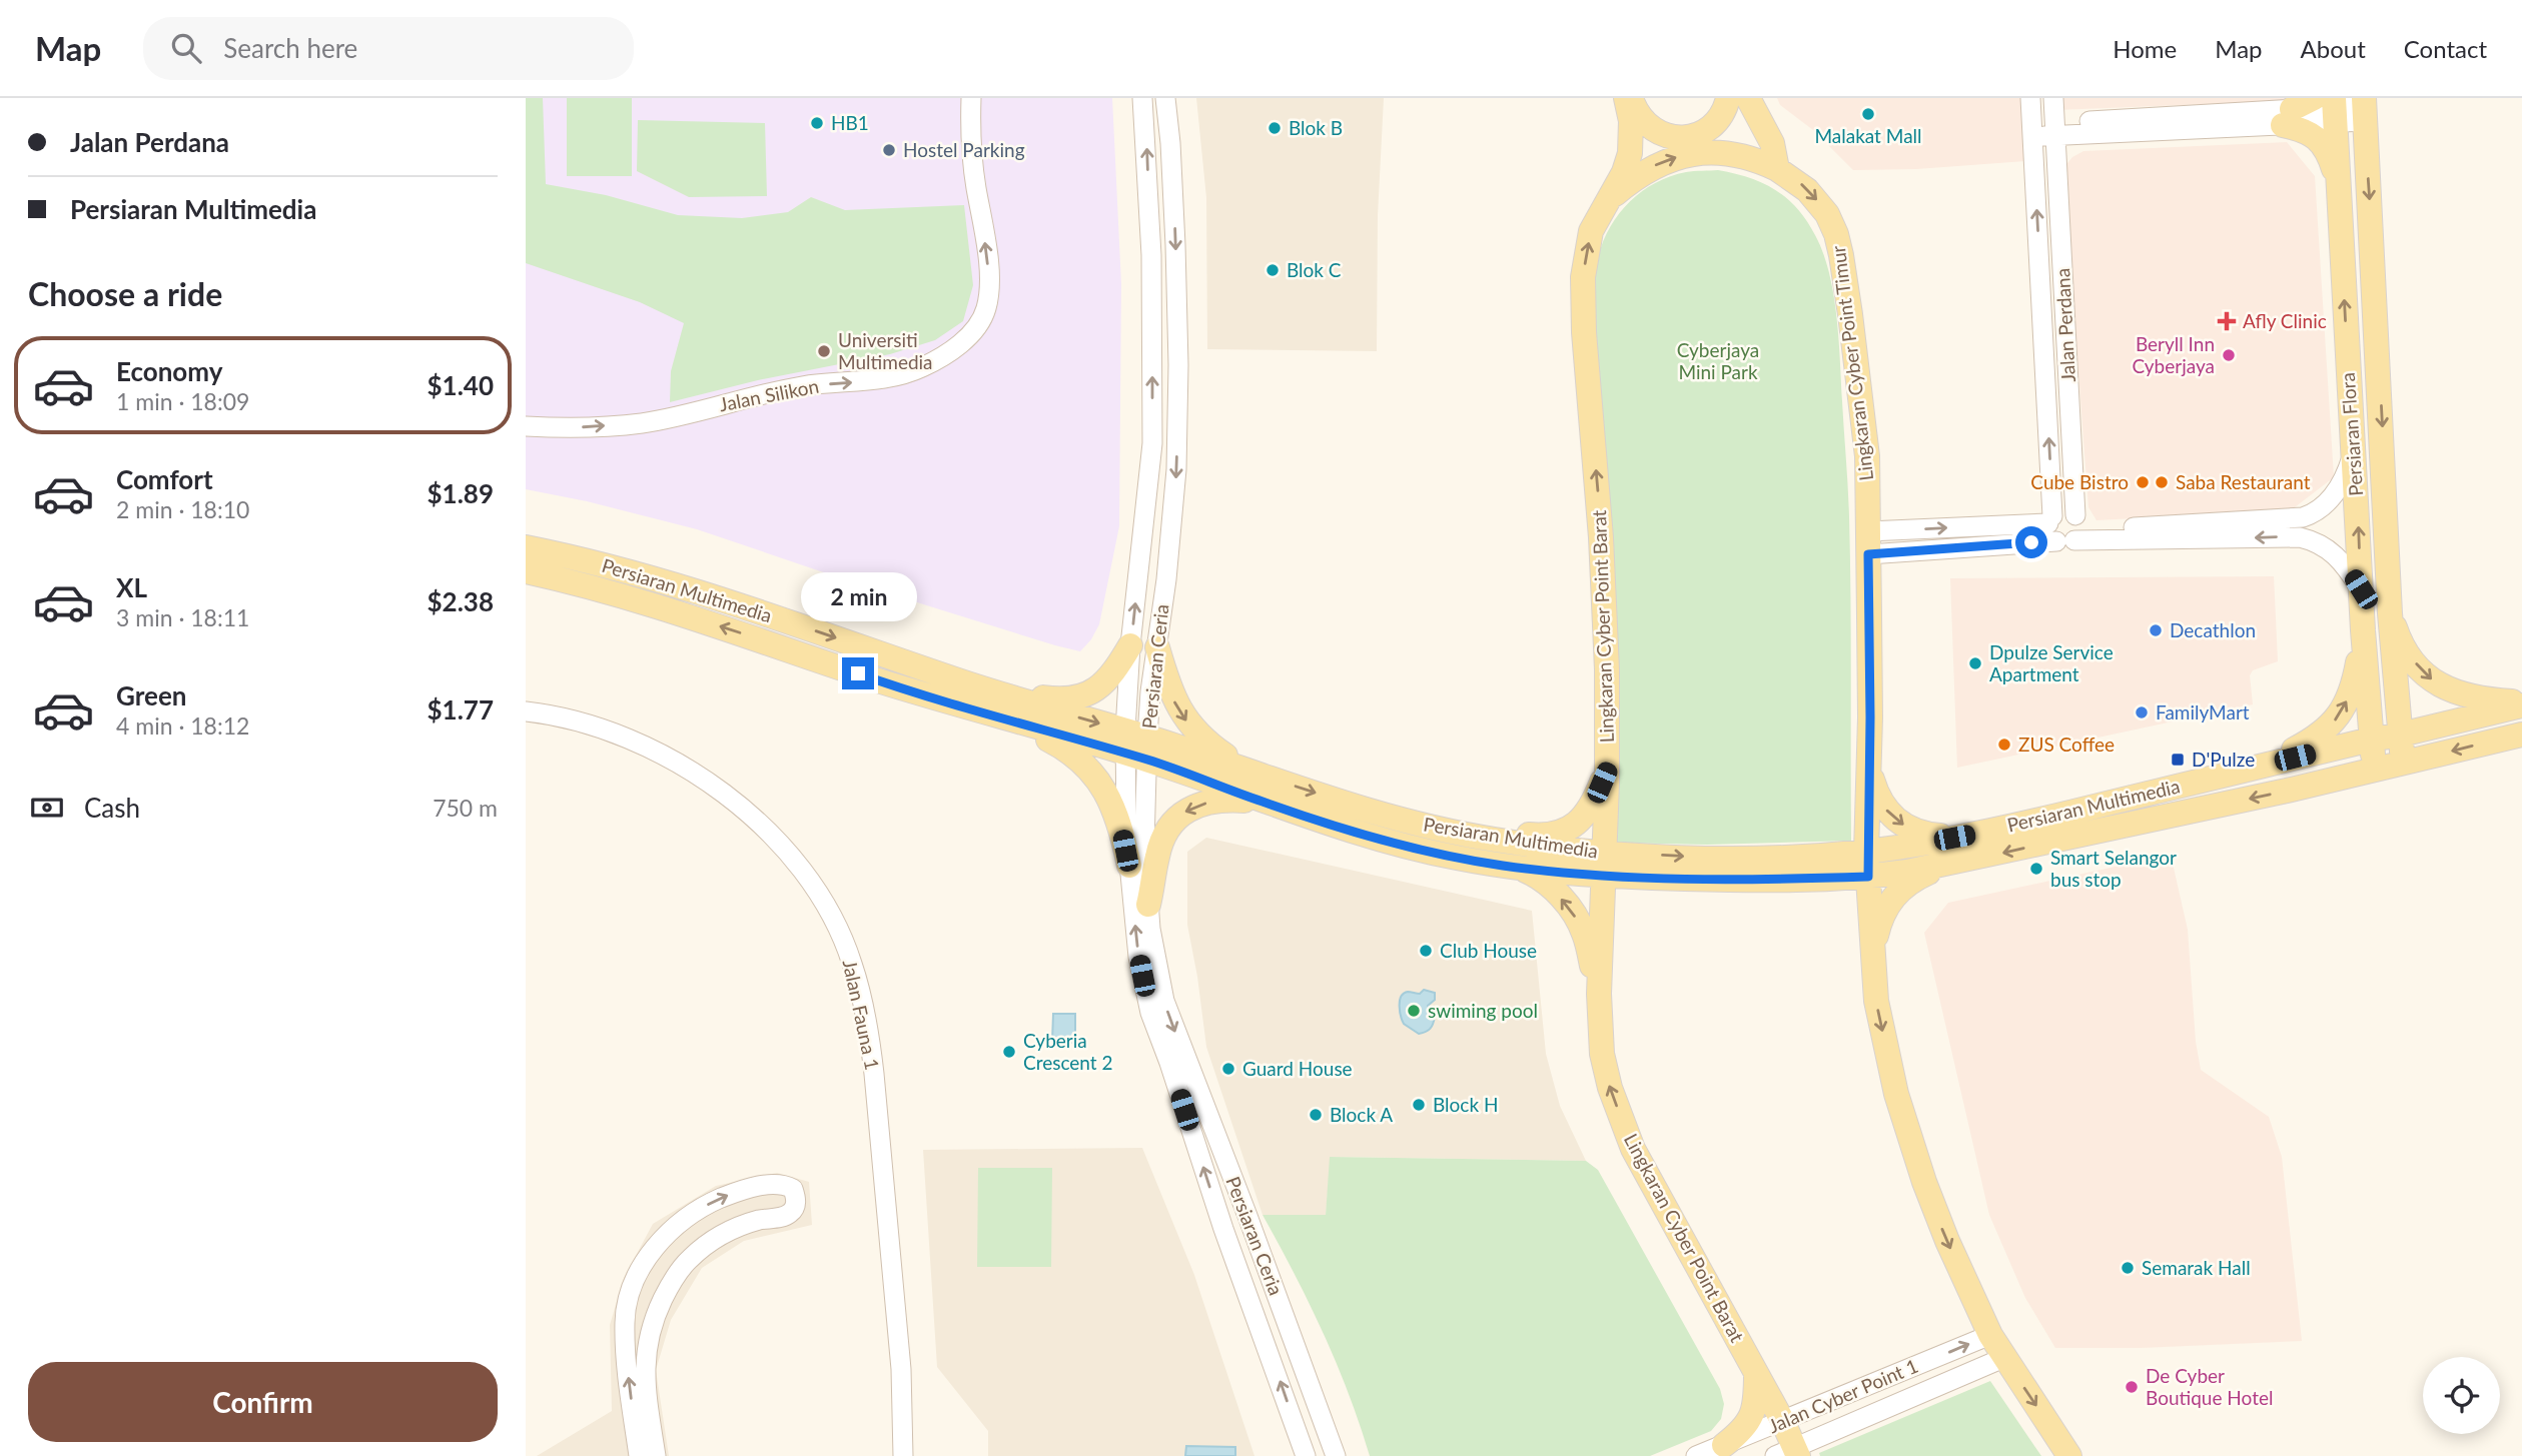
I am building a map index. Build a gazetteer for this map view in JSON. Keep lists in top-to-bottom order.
{
  "streets": {
    "main road": [
      "Lingkaran Cyber Point Timur",
      "Persiaran Flora",
      "Persiaran Multimedia",
      "Lingkaran Cyber Point Barat"
    ],
    "street": [
      "Jalan Perdana",
      "Jalan Silikon",
      "Persiaran Ceria",
      "Jalan Fauna 1",
      "Jalan Cyber Point 1"
    ]
  },
  "crossings": [
    ["Lingkaran Cyber Point Timur", "Persiaran Multimedia"],
    ["Lingkaran Cyber Point Timur", "Lingkaran Cyber Point Barat"],
    ["Lingkaran Cyber Point Timur", "Jalan Cyber Point 1"],
    ["Persiaran Flora", "Persiaran Multimedia"],
    ["Persiaran Multimedia", "Lingkaran Cyber Point Barat"],
    ["Persiaran Multimedia", "Persiaran Ceria"],
    ["Lingkaran Cyber Point Barat", "Jalan Cyber Point 1"]
  ],
  "one_way": ["Lingkaran Cyber Point Timur", "Lingkaran Cyber Point Barat"],
  "parks": ["Cyberjaya Mini Park"],
  "places": {
    "other": [
      "Malakat Mall",
      "HB1",
      "Blok B",
      "Hostel Parking",
      "Blok C",
      "Universiti Multimedia",
      "Beryll Inn Cyberjaya",
      "Cube Bistro",
      "Saba Restaurant",
      "Decathlon",
      "Dpulze Service Apartment",
      "FamilyMart",
      "ZUS Coffee",
      "Smart Selangor bus stop",
      "Club House",
      "swiming pool",
      "Cyberia Crescent 2",
      "Guard House",
      "Block H",
      "Block A",
      "Semarak Hall",
      "De Cyber Boutique Hotel"
    ],
    "health": ["Afly Clinic"],
    "transit": ["D'Pulze"]
  },
  "page": {
    "header": "Map",
    "search": "Search here",
    "nav": [
      "Home",
      "Map",
      "About",
      "Contact"
    ],
    "banner": ["Jalan Perdana", "Persiaran Multimedia"],
    "heading": "Choose a ride",
    "list": [
      {
        "name": "Economy",
        "note": "1 min · 18:09",
        "value": "$1.40"
      },
      {
        "name": "Comfort",
        "note": "2 min · 18:10",
        "value": "$1.89"
      },
      {
        "name": "XL",
        "note": "3 min · 18:11",
        "value": "$2.38"
      },
      {
        "name": "Green",
        "note": "4 min · 18:12",
        "value": "$1.77"
      }
    ],
    "bubble": "2 min",
    "pay": ["Cash", "750 m"],
    "buttons": "Confirm"
  }
}
